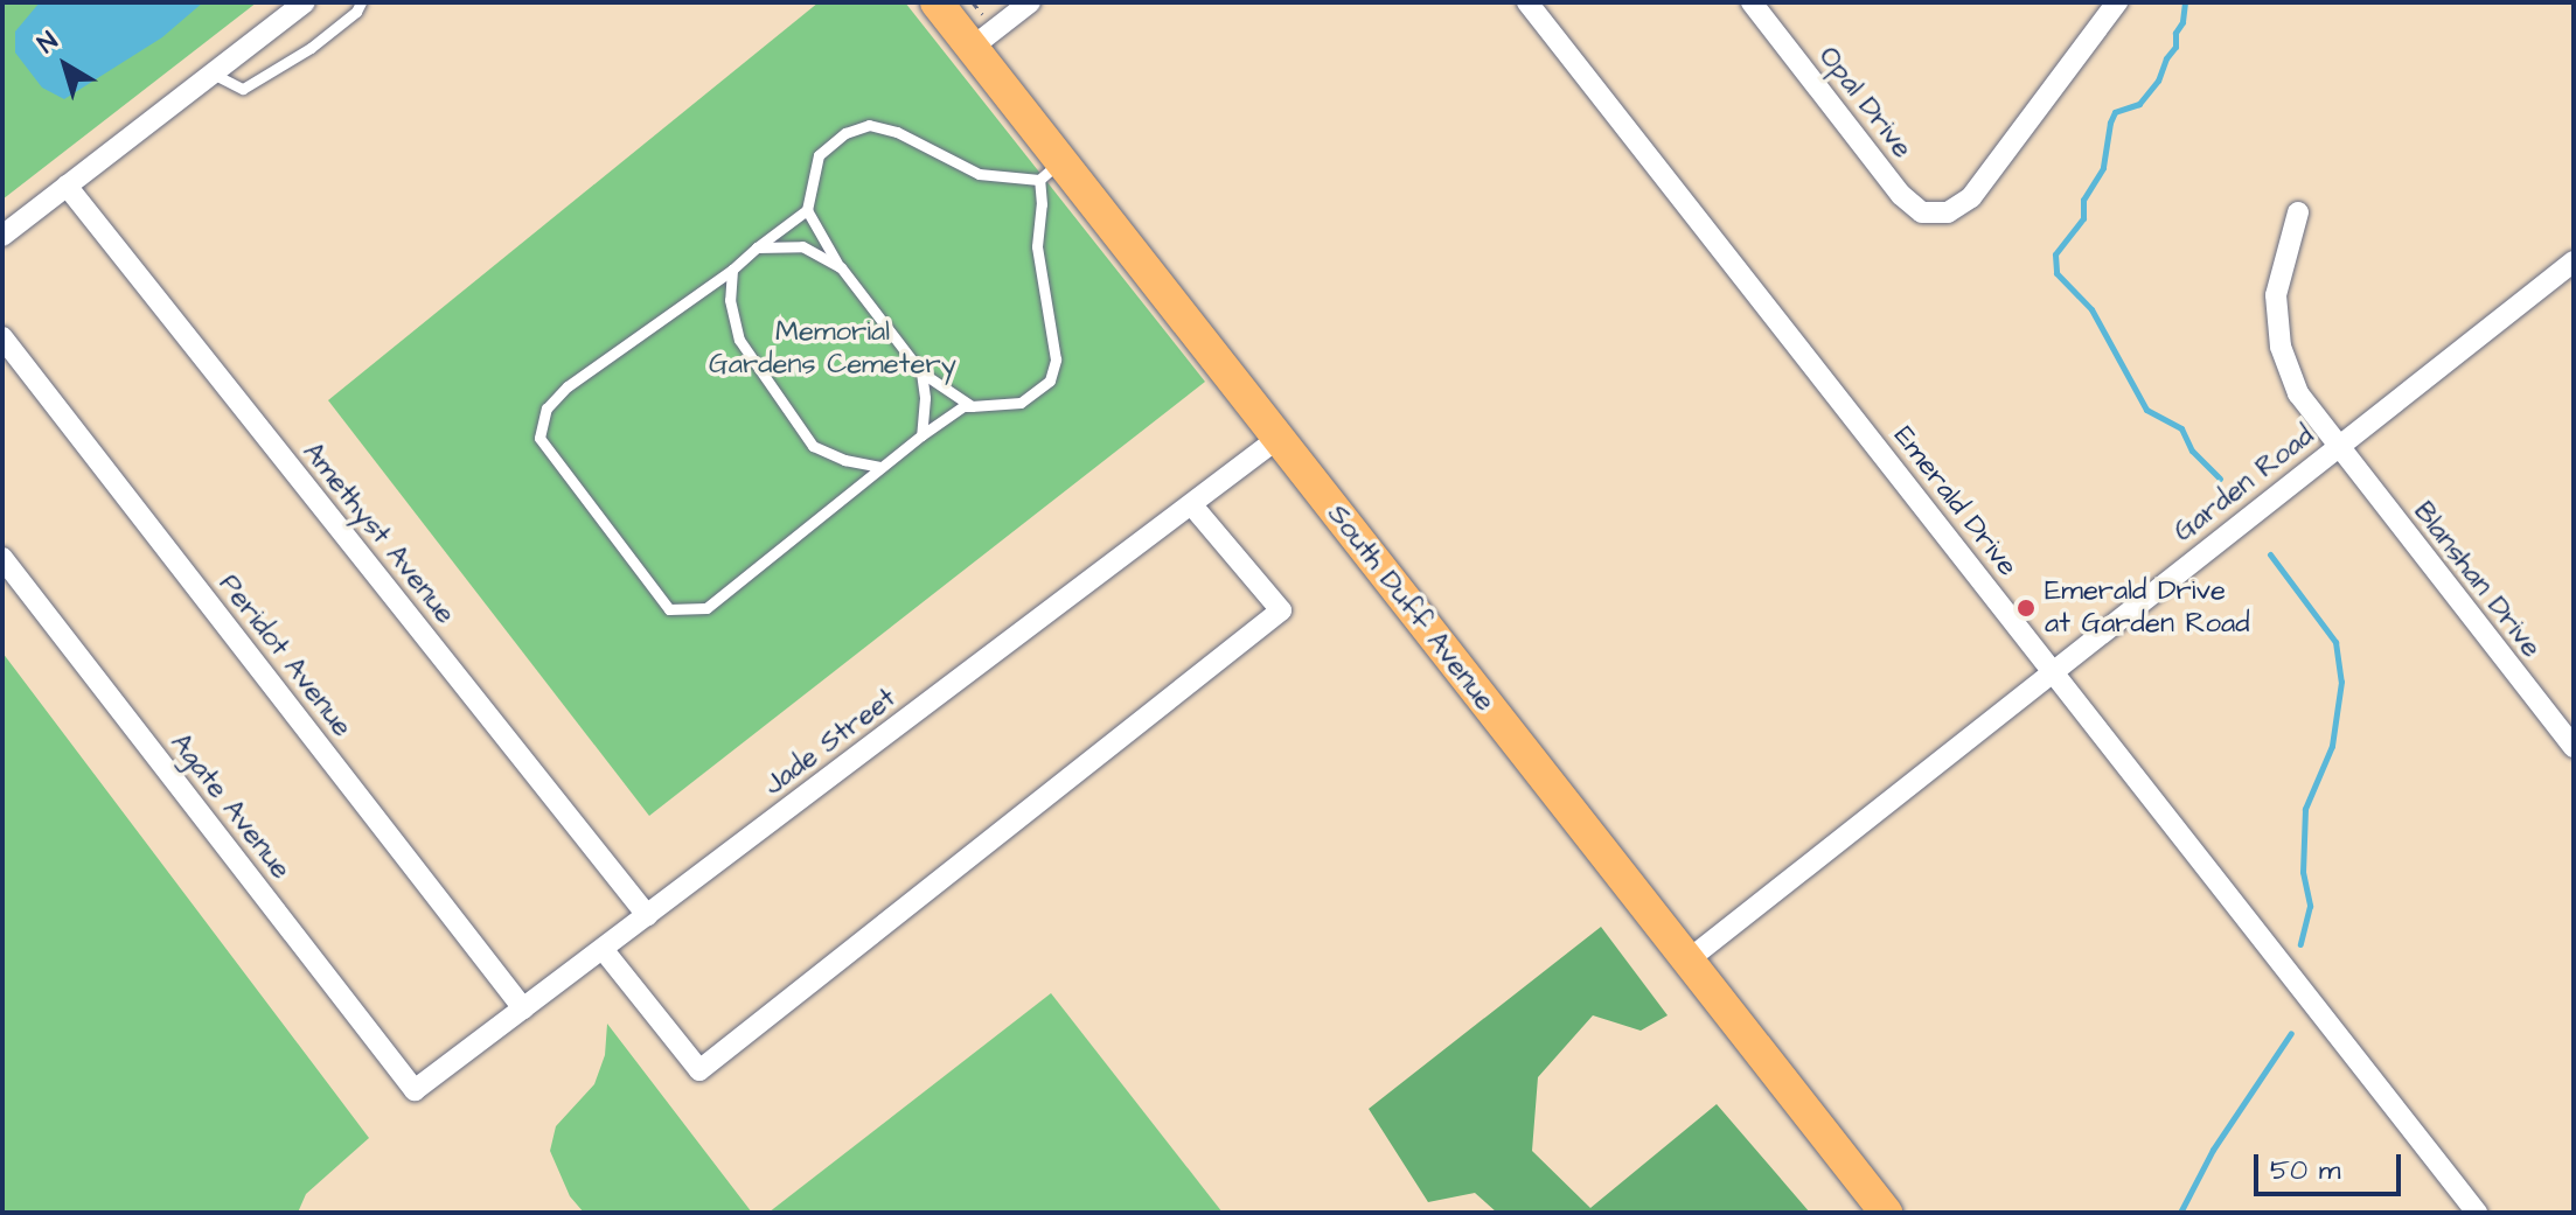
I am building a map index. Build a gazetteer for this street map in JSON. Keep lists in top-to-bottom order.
{
  "streets": {
    "main road": ["South Duff Avenue"],
    "street": [
      "Opal Drive",
      "Garden Road",
      "Emerald Drive",
      "Amethyst Avenue",
      "Blanshan Drive",
      "Peridot Avenue",
      "Jade Street",
      "Agate Avenue"
    ]
  },
  "crossings": [
    ["Garden Road", "Emerald Drive"],
    ["Garden Road", "Blanshan Drive"],
    ["Garden Road", "South Duff Avenue"],
    ["Amethyst Avenue", "Jade Street"],
    ["South Duff Avenue", "Jade Street"],
    ["Peridot Avenue", "Jade Street"],
    ["Jade Street", "Agate Avenue"]
  ],
  "parks": ["Memorial Gardens Cemetery"],
  "places": ["Emerald Drive at Garden Road"],
  "scale_bar": "50 m",
  "north": "top left"
}
